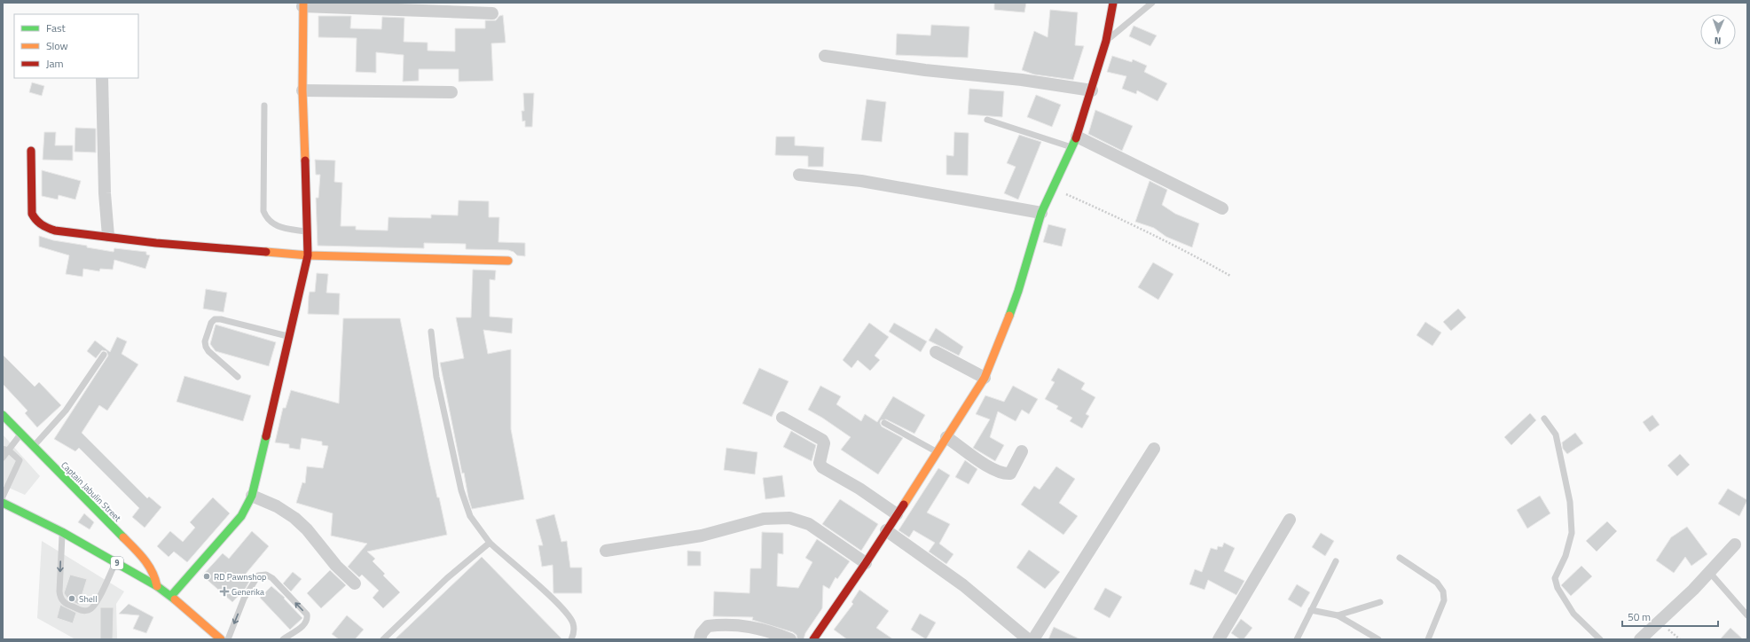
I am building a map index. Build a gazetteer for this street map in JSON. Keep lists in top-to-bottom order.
{
  "streets": {
    "main road": ["Captain Jabulin Street", "9"]
  },
  "crossings": [
    ["Captain Jabulin Street", "9"]
  ],
  "places": {
    "other": ["RD Pawnshop", "Shell"],
    "health": ["Generika"]
  },
  "legend": ["Fast", "Slow", "Jam"],
  "scale_bar": "50 m",
  "north": "bottom"
}
